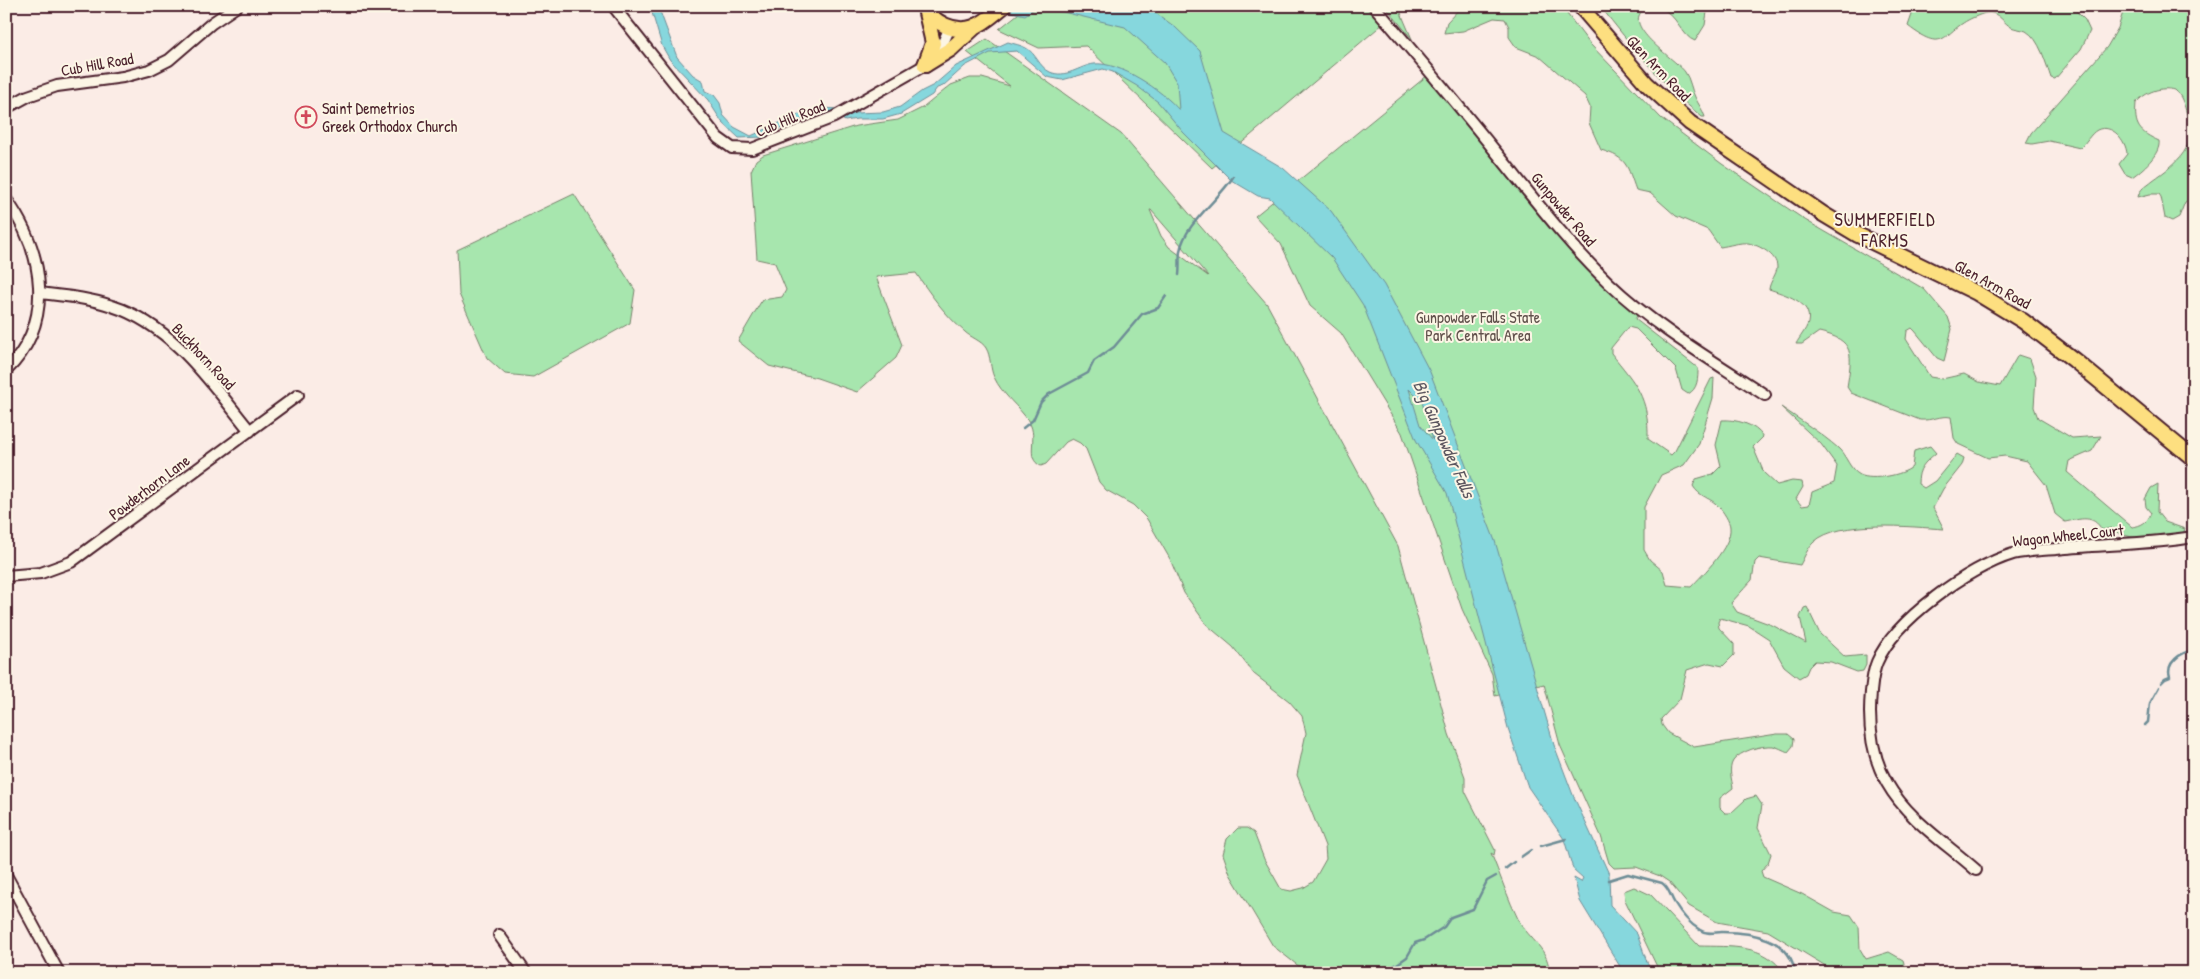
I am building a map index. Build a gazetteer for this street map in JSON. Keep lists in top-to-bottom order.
{
  "streets": {
    "main road": ["Glen Arm Road"],
    "street": [
      "Cub Hill Road",
      "Gunpowder Road",
      "Buckhorn Road",
      "Powderhorn Lane",
      "Wagon Wheel Court"
    ]
  },
  "crossings": [
    ["Buckhorn Road", "Powderhorn Lane"]
  ],
  "districts": ["SUMMERFIELD FARMS"],
  "water": ["Big Gunpowder Falls"],
  "parks": ["Gunpowder Falls State Park Central Area"],
  "places": {
    "church": ["Saint Demetrios Greek Orthodox Church"]
  }
}
